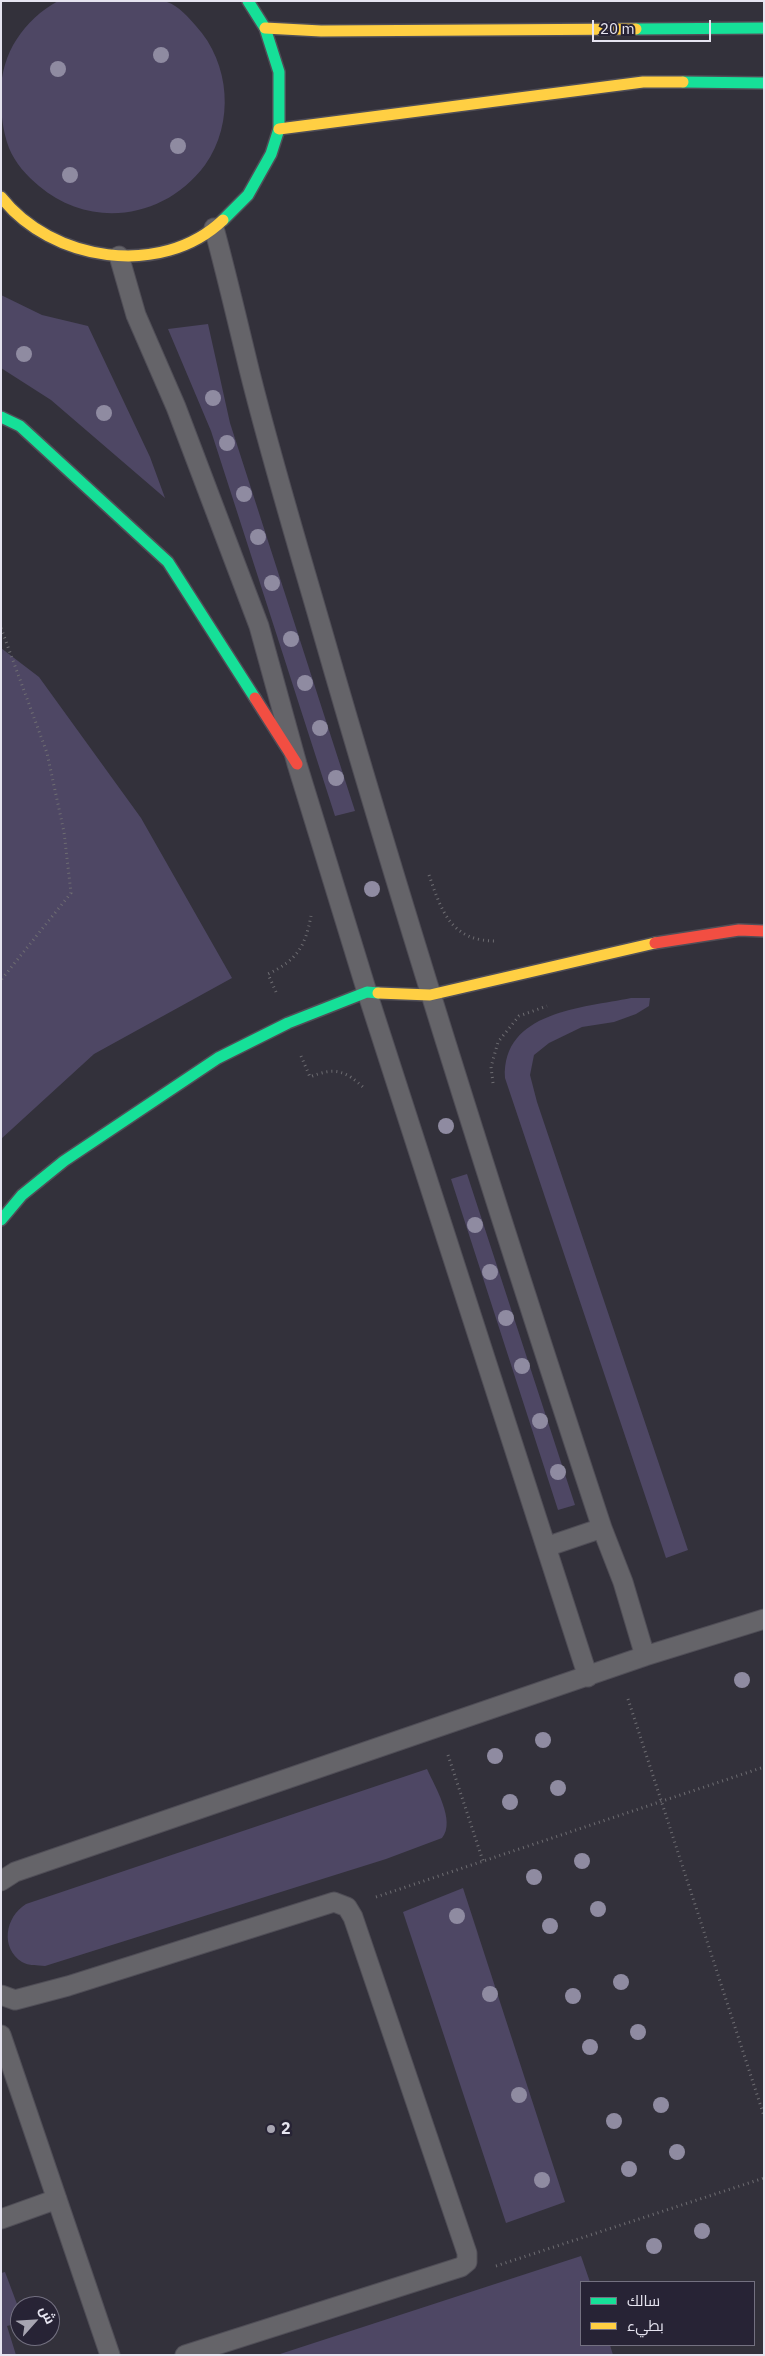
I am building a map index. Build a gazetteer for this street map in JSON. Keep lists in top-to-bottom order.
{
  "places": ["2"],
  "legend": ["سالك", "بطيء"],
  "scale_bar": "20 m",
  "north": "top right"
}
